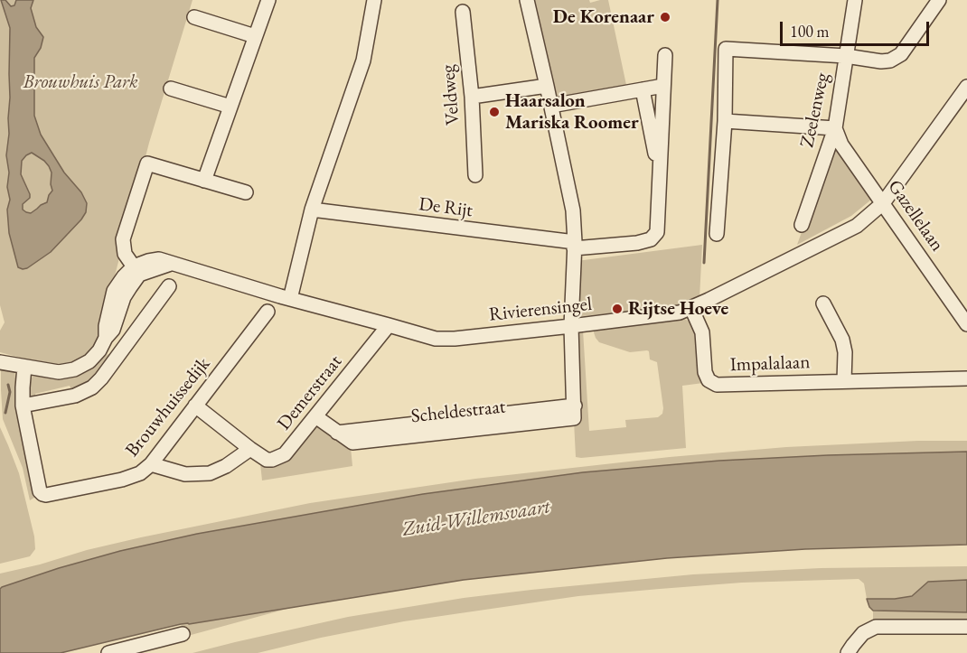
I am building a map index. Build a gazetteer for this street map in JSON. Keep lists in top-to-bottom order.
{
  "streets": {
    "street": [
      "Veldweg",
      "Zeelenweg",
      "De Rijt",
      "Gazellelaan",
      "Rivierensingel",
      "Impalalaan",
      "Demerstraat",
      "Brouwhuissedijk",
      "Scheldestraat"
    ]
  },
  "crossings": [
    ["Zeelenweg", "Gazellelaan"],
    ["De Rijt", "Scheldestraat"],
    ["Gazellelaan", "Rivierensingel"],
    ["Rivierensingel", "Impalalaan"],
    ["Rivierensingel", "Demerstraat"],
    ["Rivierensingel", "Scheldestraat"],
    ["Demerstraat", "Brouwhuissedijk"],
    ["Demerstraat", "Scheldestraat"]
  ],
  "water": ["Zuid-Willemsvaart"],
  "parks": ["Brouwhuis Park"],
  "places": ["De Korenaar", "Haarsalon Mariska Roomer", "Rijtse Hoeve"],
  "scale_bar": "100 m"
}
